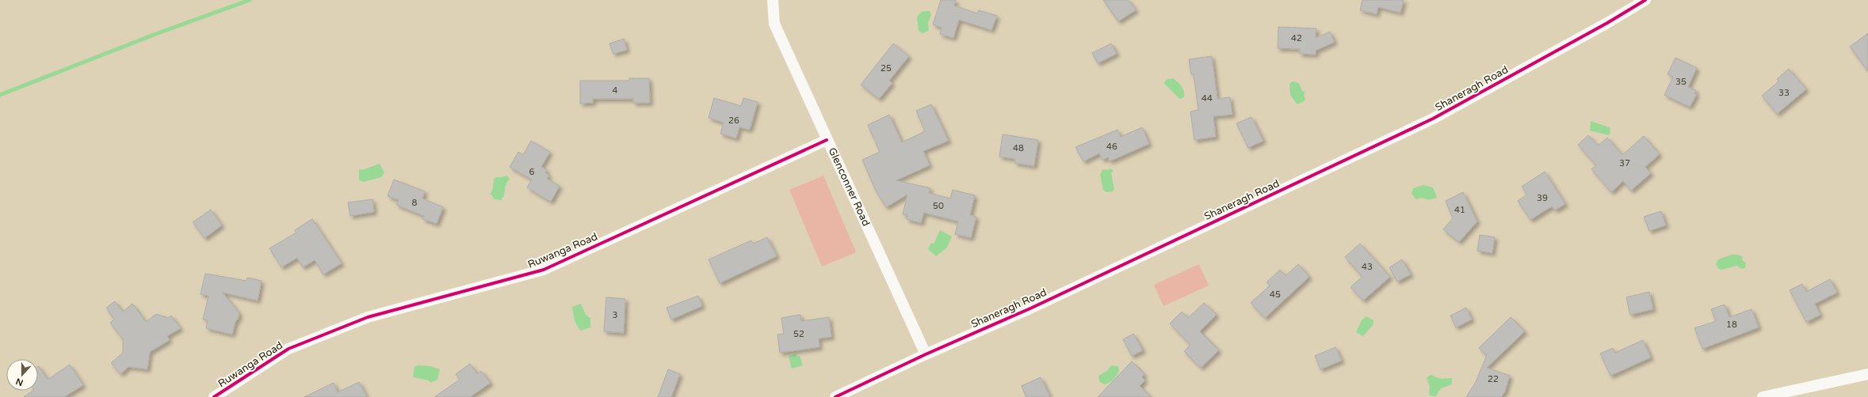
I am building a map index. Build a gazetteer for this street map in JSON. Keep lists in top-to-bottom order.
{
  "streets": {
    "street": ["Shaneragh Road", "Glenconner Road", "Ruwanga Road"]
  },
  "crossings": [
    ["Shaneragh Road", "Glenconner Road"],
    ["Glenconner Road", "Ruwanga Road"]
  ],
  "house_numbers": [
    "42",
    "25",
    "35",
    "4",
    "33",
    "44",
    "26",
    "46",
    "48",
    "37",
    "6",
    "39",
    "8",
    "50",
    "41",
    "43",
    "45",
    "3",
    "18",
    "52",
    "22"
  ],
  "north": "bottom"
}
